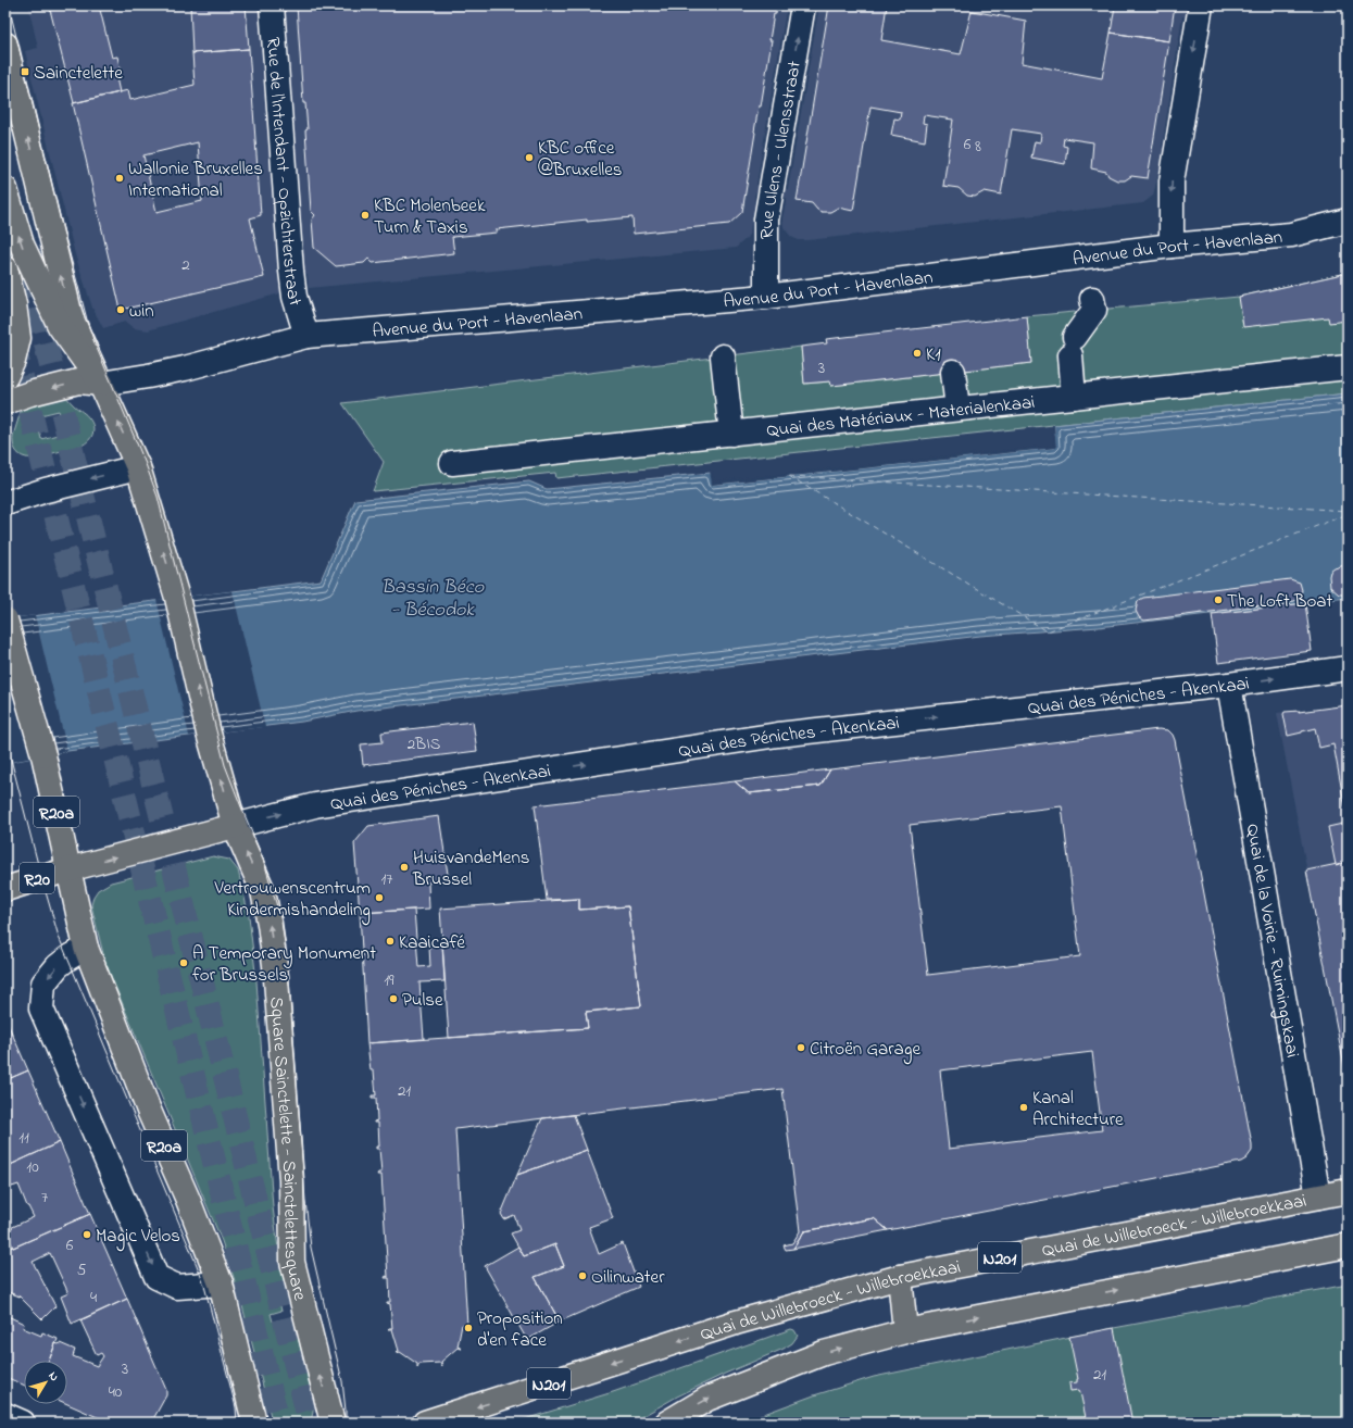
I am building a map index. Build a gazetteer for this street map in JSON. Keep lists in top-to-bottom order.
{
  "streets": {
    "main road": [
      "R20a",
      "R20",
      "Square Sainctelette - Sainctelettesquare",
      "Quai de Willebroeck - Willebroekkaai",
      "N201"
    ],
    "street": [
      "Rue Ulens - Ulensstraat",
      "Rue de l'Intendant - Opzichterstraat",
      "Avenue du Port - Havenlaan",
      "Quai des Matériaux - Materialenkaai",
      "Quai des Péniches - Akenkaai",
      "Quai de la Voirie - Ruimingskaai"
    ]
  },
  "crossings": [
    ["Rue Ulens - Ulensstraat", "Avenue du Port - Havenlaan"],
    ["Rue de l'Intendant - Opzichterstraat", "Avenue du Port - Havenlaan"],
    ["Avenue du Port - Havenlaan", "Square Sainctelette - Sainctelettesquare"],
    ["Quai des Péniches - Akenkaai", "Quai de la Voirie - Ruimingskaai"],
    ["Quai des Péniches - Akenkaai", "Square Sainctelette - Sainctelettesquare"],
    ["R20a", "R20"],
    ["Quai de la Voirie - Ruimingskaai", "Quai de Willebroeck - Willebroekkaai"]
  ],
  "one_way": ["Rue Ulens - Ulensstraat", "Quai des Péniches - Akenkaai"],
  "water": ["Bassin Béco - Bécodok"],
  "places": {
    "transit": ["Sainctelette"],
    "other": [
      "KBC office @Bruxelles",
      "Wallonie Bruxelles International",
      "KBC Molenbeek Turn & Taxis",
      "win",
      "K1",
      "The Loft Boat",
      "HuisvandeMens Brussel",
      "Vertrouwenscentrum Kindermishandeling",
      "Kaaicafé",
      "A Temporary Monument for Brussels",
      "Pulse",
      "Citroën Garage",
      "Kanal Architecture",
      "Magic Velos",
      "Oilinwater",
      "Proposition d'en face"
    ]
  },
  "house_numbers": [
    "6",
    "8",
    "2",
    "3",
    "2BIS",
    "17",
    "19",
    "21",
    "11",
    "10",
    "7",
    "6",
    "5",
    "4",
    "3",
    "21",
    "40"
  ],
  "north": "top right"
}
